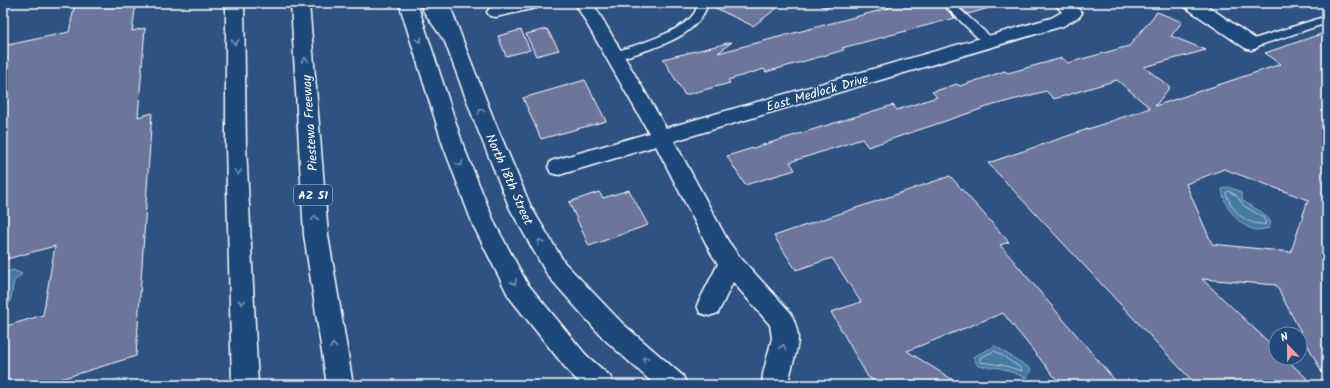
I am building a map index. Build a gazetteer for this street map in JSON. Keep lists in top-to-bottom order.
{
  "streets": {
    "main road": [
      "East Medlock Drive",
      "Piestewa Freeway",
      "North 18th Street",
      "AZ 51"
    ]
  },
  "north": "top"
}
